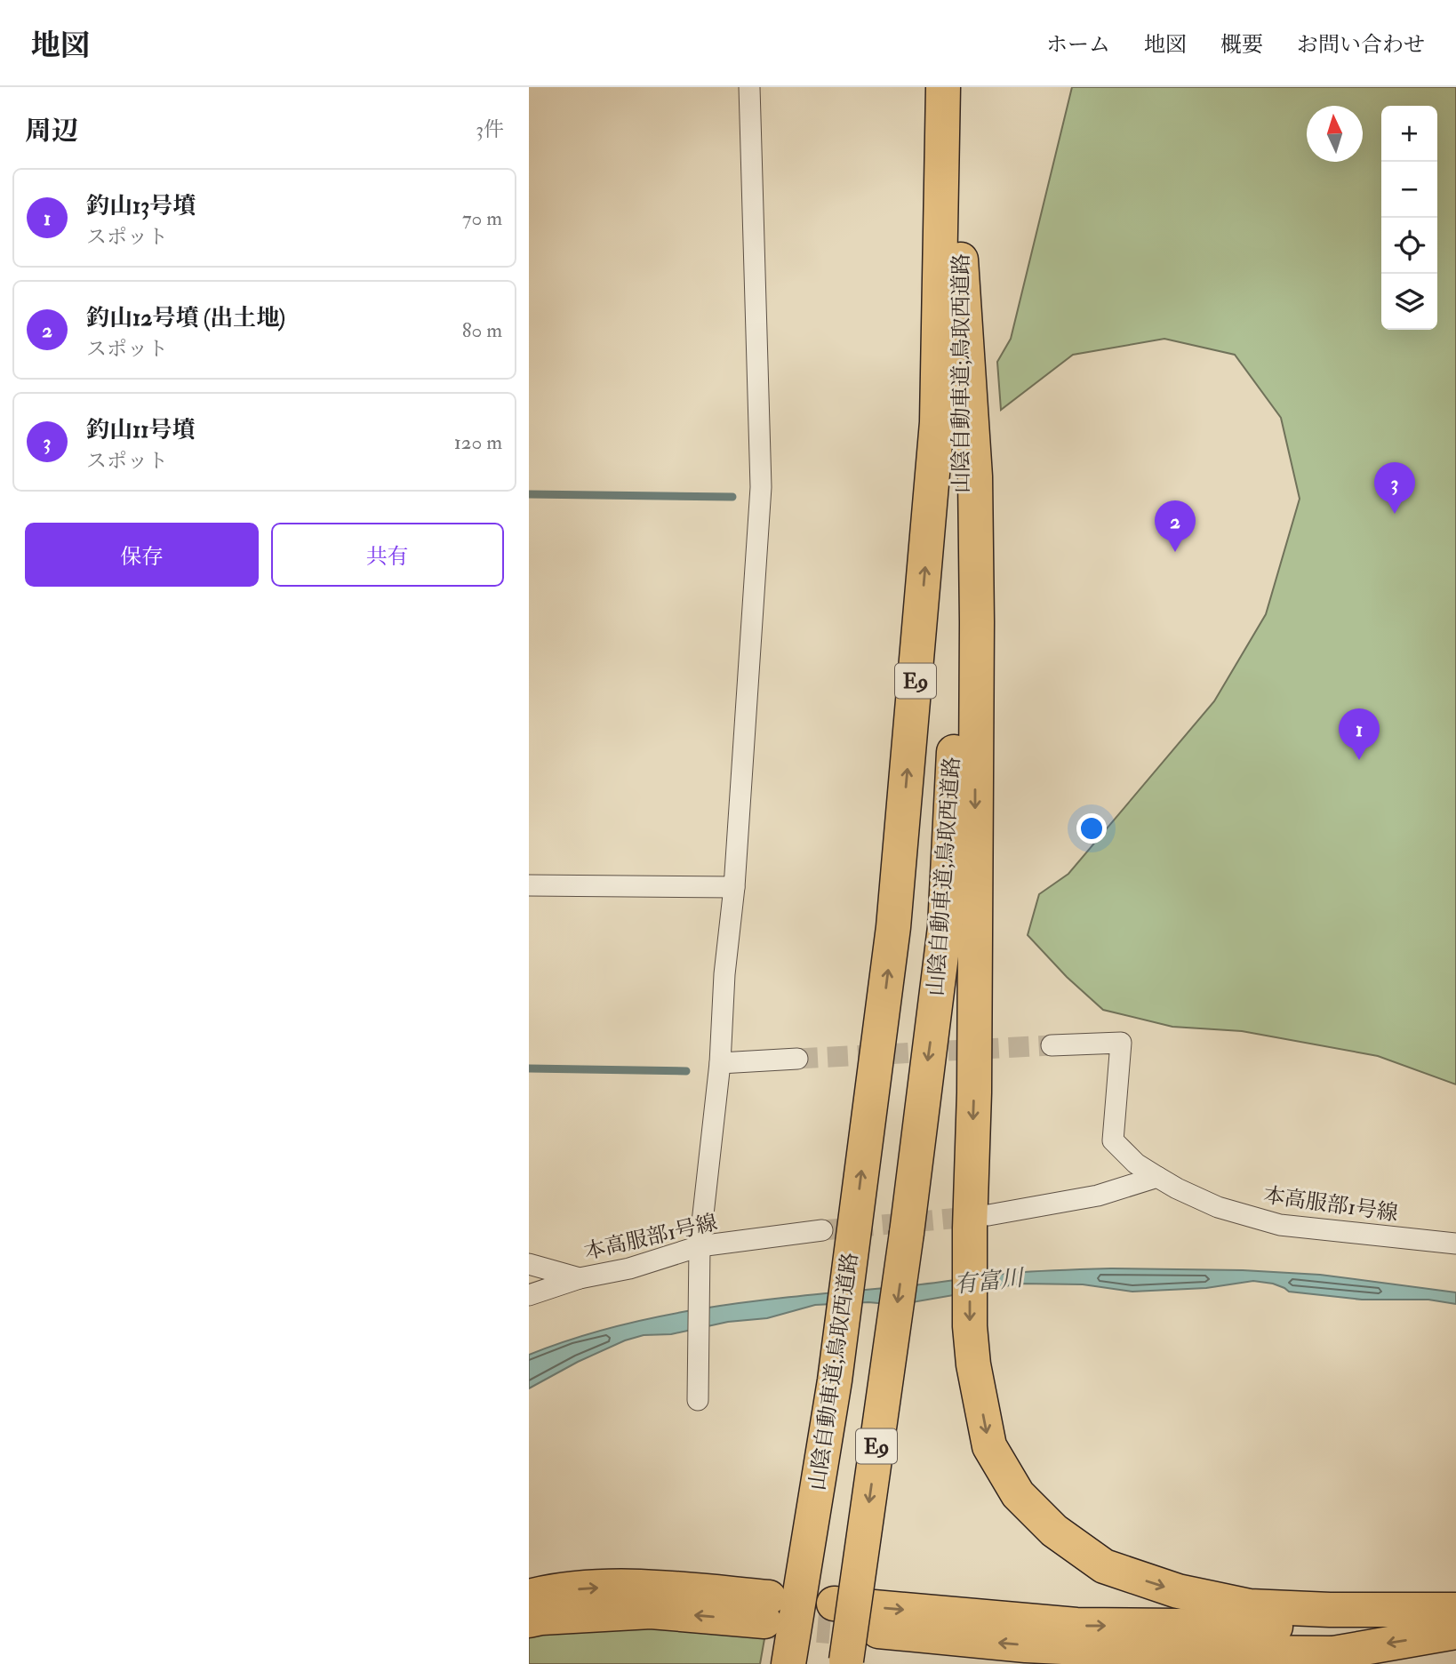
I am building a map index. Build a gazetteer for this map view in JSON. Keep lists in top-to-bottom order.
{
  "streets": {
    "highway": ["山陰自動車道;鳥取西道路", "E9"],
    "street": ["本高服部1号線"]
  },
  "crossings": [
    ["山陰自動車道;鳥取西道路", "本高服部1号線"]
  ],
  "water": ["有富川"],
  "north": "top",
  "page": {
    "header": "地図",
    "nav": [
      "ホーム",
      "地図",
      "概要",
      "お問い合わせ"
    ],
    "heading": ["周辺", "3件"],
    "map_buttons": ["+", "−"],
    "list": [
      {
        "mark": "1",
        "name": "釣山13号墳",
        "note": "スポット",
        "value": "70 m"
      },
      {
        "mark": "2",
        "name": "釣山12号墳 (出土地)",
        "note": "スポット",
        "value": "80 m"
      },
      {
        "mark": "3",
        "name": "釣山11号墳",
        "note": "スポット",
        "value": "120 m"
      }
    ],
    "pins": ["3", "2", "1"],
    "buttons": ["保存", "共有"]
  }
}
